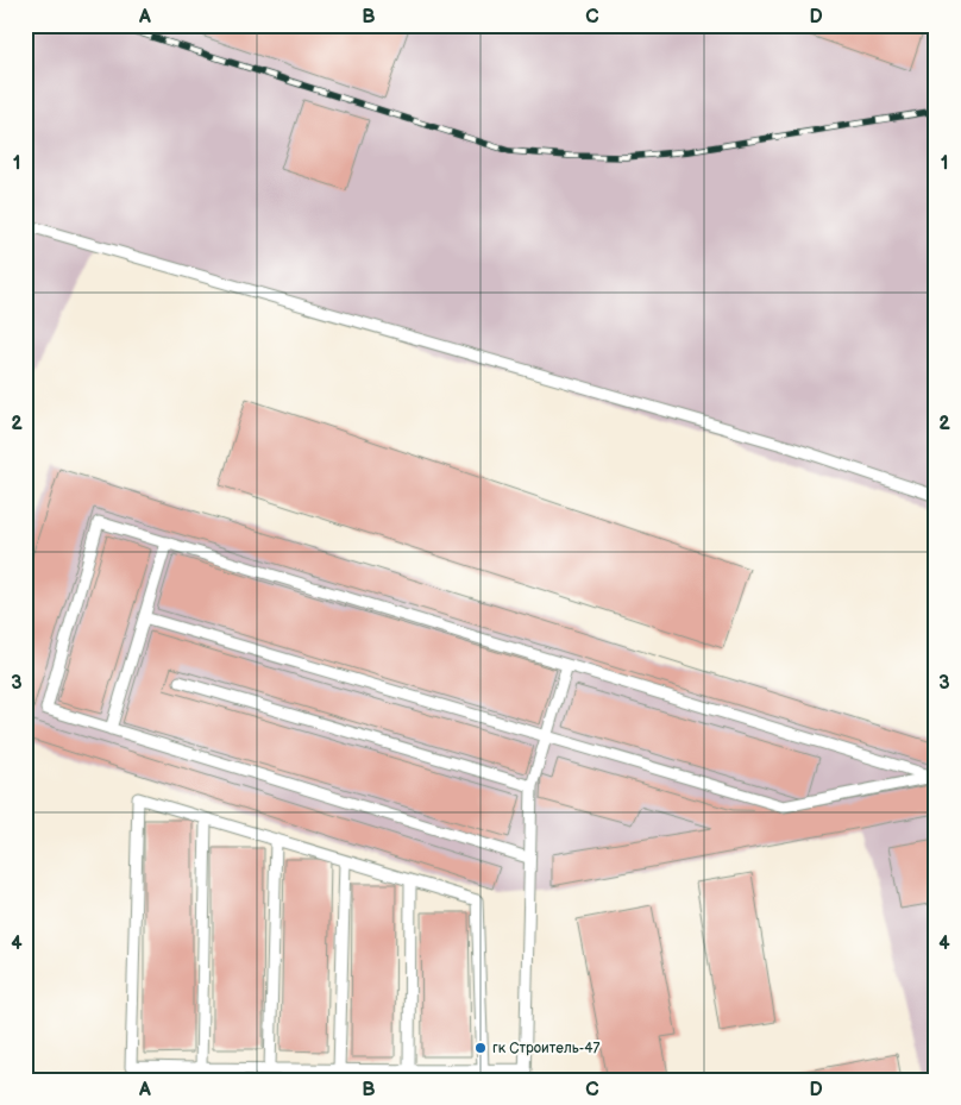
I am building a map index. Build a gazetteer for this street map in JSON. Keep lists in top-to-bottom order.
{
  "places": ["гк Строитель-47"],
  "grid": {
    "columns": [
      "A",
      "B",
      "C",
      "D"
    ],
    "rows": [
      "1",
      "2",
      "3",
      "4"
    ]
  }
}
